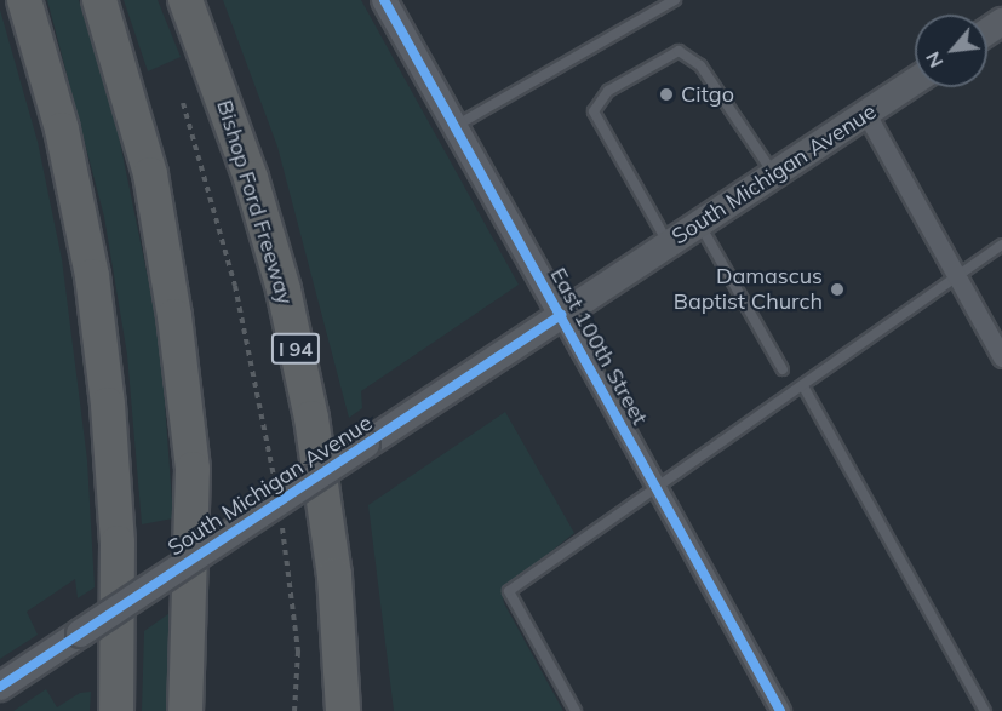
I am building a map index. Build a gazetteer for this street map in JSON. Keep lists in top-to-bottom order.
{
  "streets": {
    "highway": ["Bishop Ford Freeway", "I 94"],
    "main road": ["South Michigan Avenue"],
    "street": ["East 100th Street"]
  },
  "crossings": [
    ["South Michigan Avenue", "East 100th Street"]
  ],
  "places": ["Citgo", "Damascus Baptist Church"],
  "north": "bottom left"
}
